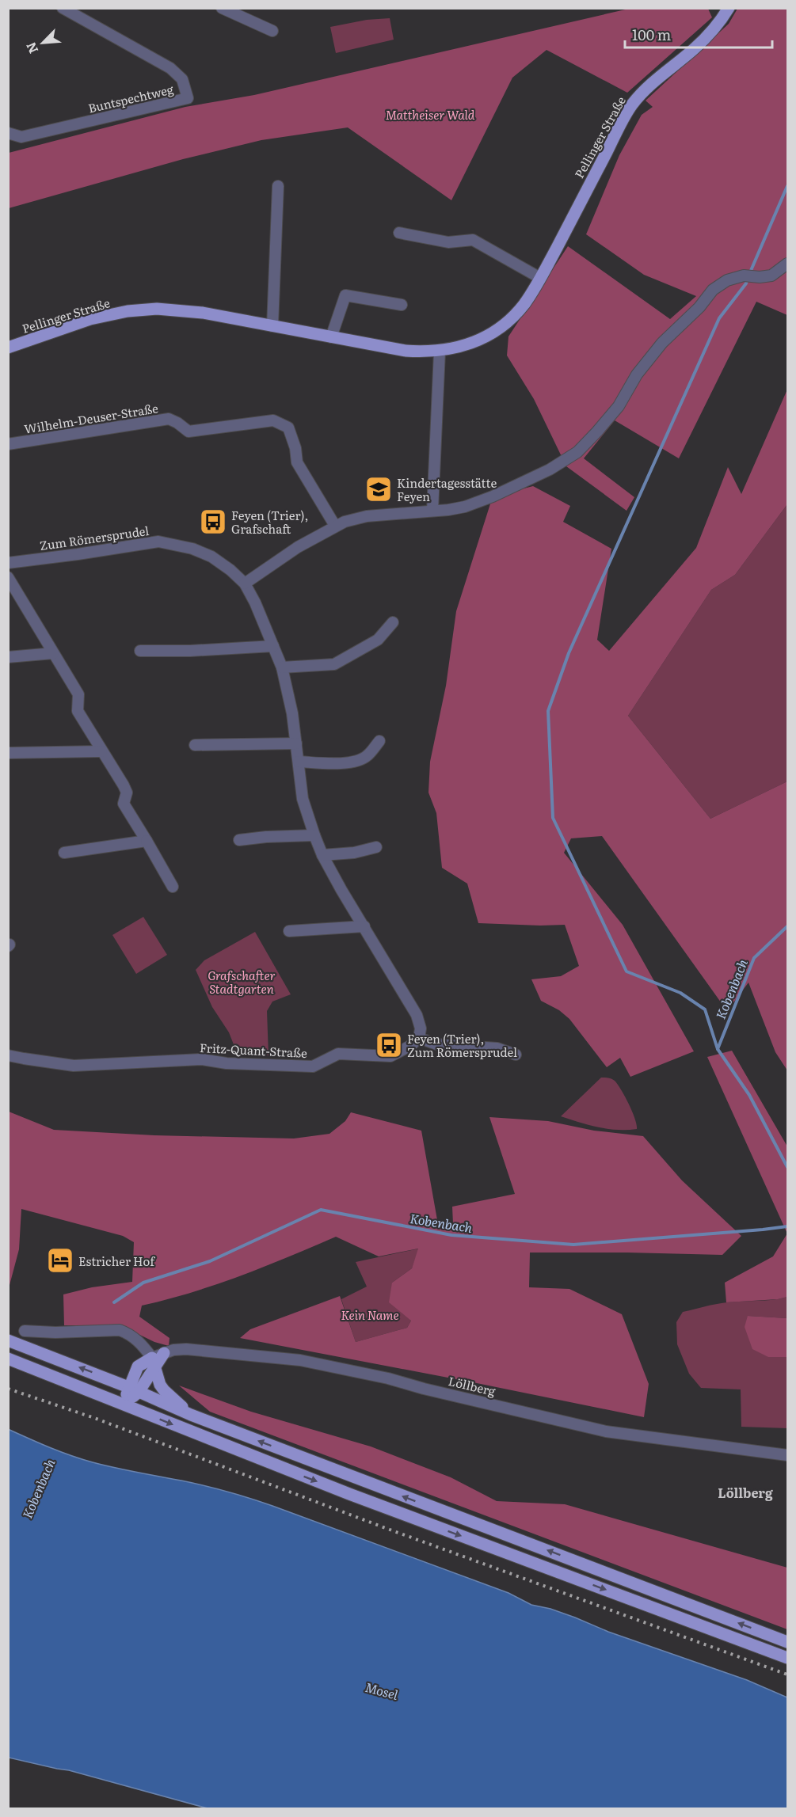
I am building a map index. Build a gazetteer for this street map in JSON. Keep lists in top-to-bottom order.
{
  "streets": {
    "main road": ["Pellinger Straße"],
    "street": [
      "Buntspechtweg",
      "Wilhelm-Deuser-Straße",
      "Zum Römersprudel",
      "Fritz-Quant-Straße",
      "Löllberg"
    ]
  },
  "crossings": [
    ["Zum Römersprudel", "Fritz-Quant-Straße"]
  ],
  "districts": ["Löllberg"],
  "water": ["Kobenbach", "Mosel"],
  "parks": ["Mattheiser Wald", "Grafschafter Stadtgarten", "Kein Name"],
  "places": {
    "school or university": ["Kindertagesstätte Feyen"],
    "bus stop": ["Feyen (Trier), Grafschaft", "Feyen (Trier), Zum Römersprudel"],
    "hotel": ["Estricher Hof"]
  },
  "scale_bar": "100 m",
  "north": "bottom left"
}
